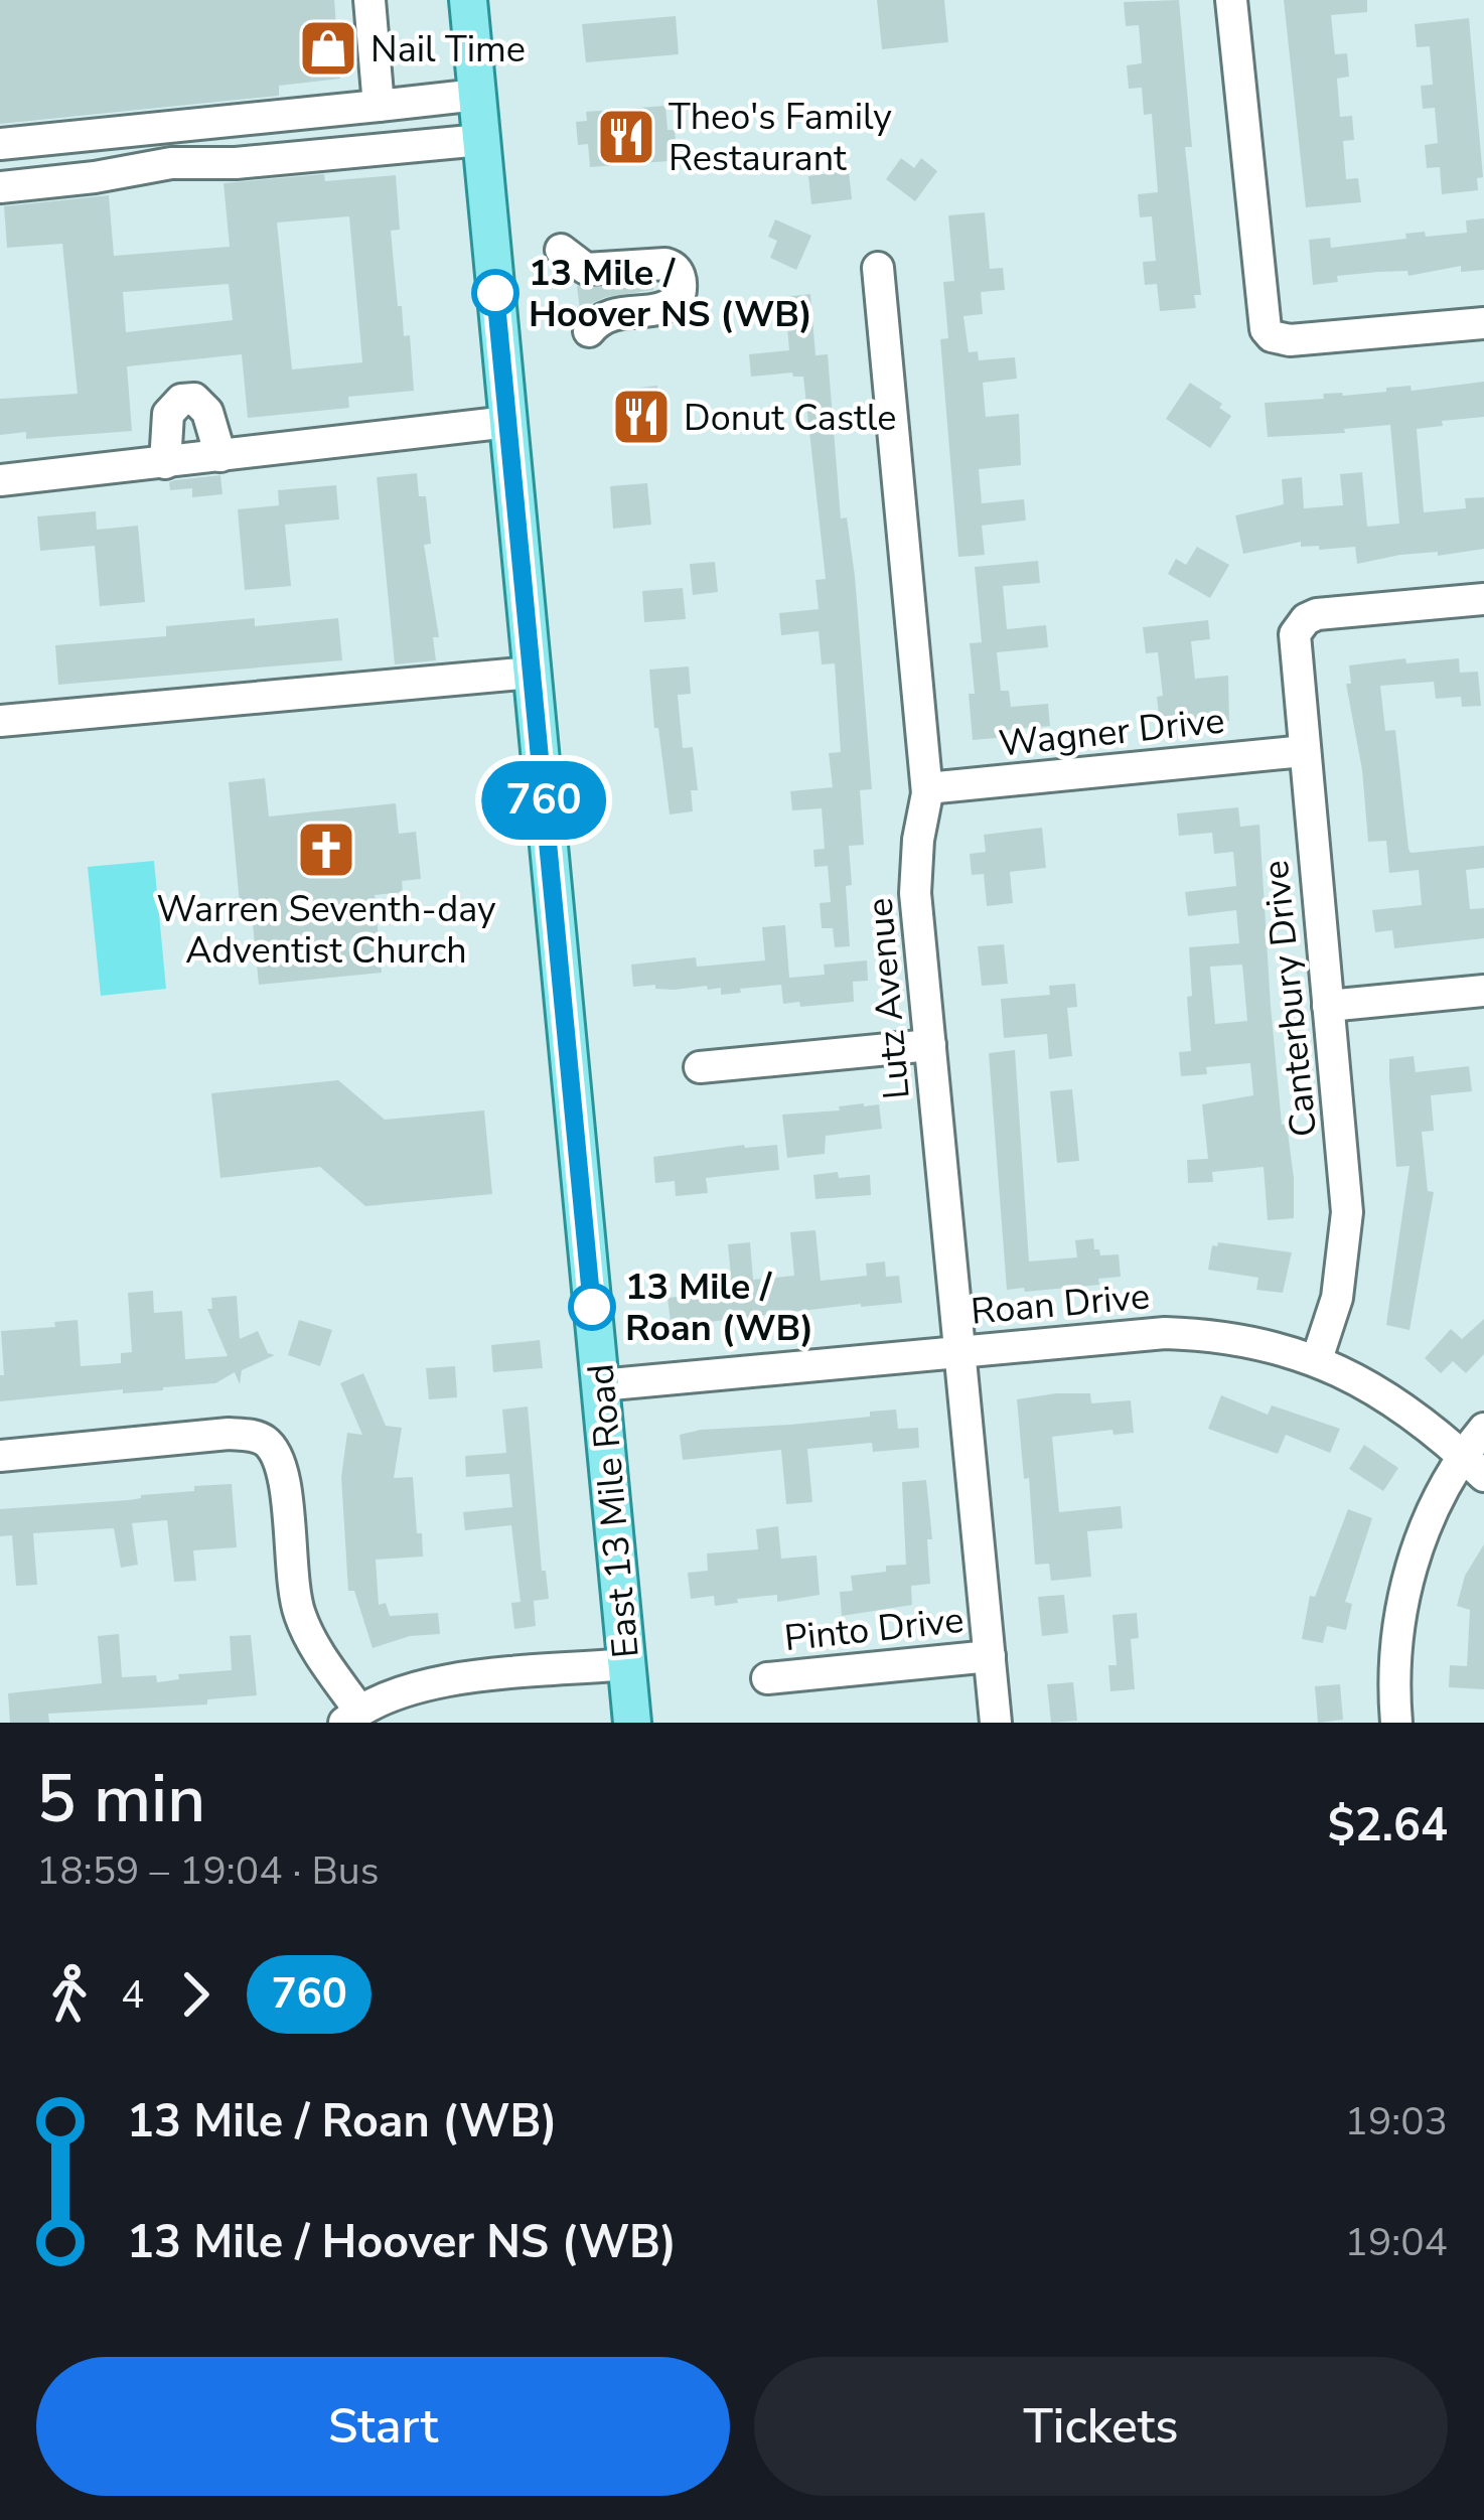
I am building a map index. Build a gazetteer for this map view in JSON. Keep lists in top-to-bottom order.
{
  "streets": {
    "main road": ["East 13 Mile Road"],
    "street": [
      "Wagner Drive",
      "Lutz Avenue",
      "Canterbury Drive",
      "Roan Drive",
      "Pinto Drive"
    ]
  },
  "crossings": [
    ["Wagner Drive", "Lutz Avenue"],
    ["Wagner Drive", "Canterbury Drive"],
    ["Lutz Avenue", "Roan Drive"],
    ["Lutz Avenue", "Pinto Drive"],
    ["Canterbury Drive", "Roan Drive"],
    ["Roan Drive", "East 13 Mile Road"]
  ],
  "places": {
    "shop": ["Nail Time"],
    "restaurant": ["Theo's Family Restaurant", "Donut Castle"],
    "other": ["13 Mile / Hoover NS (WB)", "13 Mile / Roan (WB)"],
    "church": ["Warren Seventh-day Adventist Church"]
  },
  "lines": ["bus line 760"],
  "page": {
    "on_map": "760",
    "heading": ["5 min", "18:59 – 19:04 · Bus", "$2.64"],
    "legs": ["4", "760"],
    "list": [
      {
        "name": "13 Mile / Roan (WB)",
        "value": "19:03"
      },
      {
        "name": "13 Mile / Hoover NS (WB)",
        "value": "19:04"
      }
    ],
    "buttons": ["Start", "Tickets"]
  }
}
